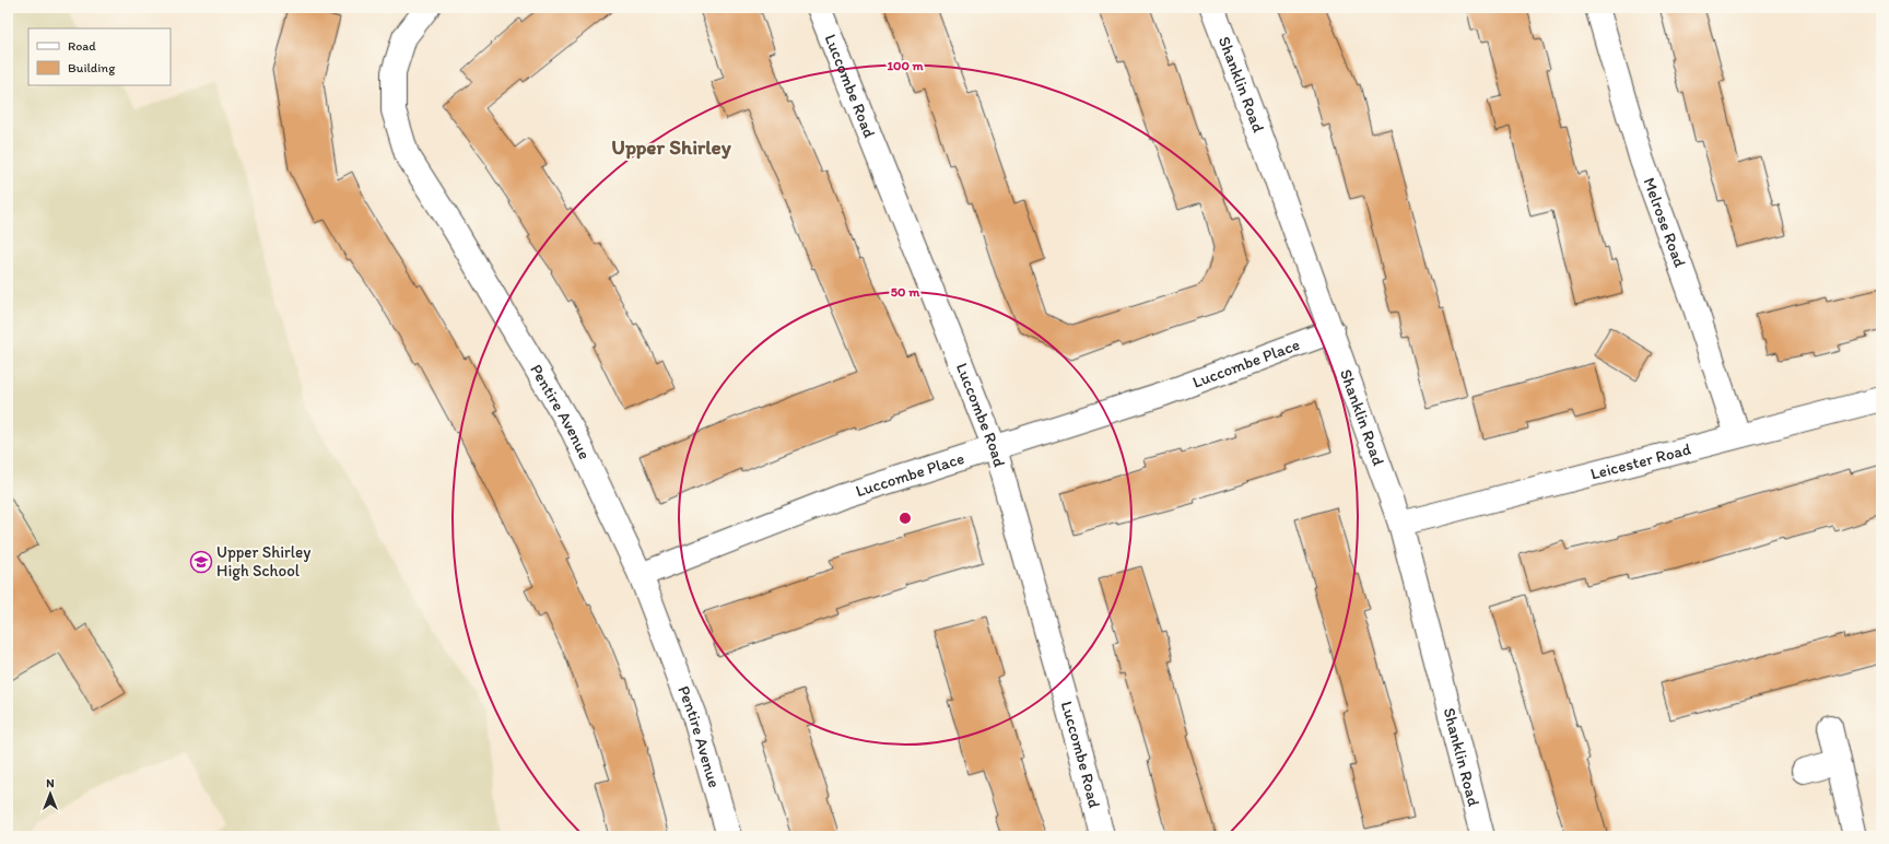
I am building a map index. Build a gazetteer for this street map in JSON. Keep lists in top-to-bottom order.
{
  "streets": {
    "street": [
      "Shanklin Road",
      "Luccombe Road",
      "Melrose Road",
      "Luccombe Place",
      "Pentire Avenue",
      "Leicester Road"
    ]
  },
  "crossings": [
    ["Shanklin Road", "Luccombe Place"],
    ["Shanklin Road", "Leicester Road"],
    ["Luccombe Road", "Luccombe Place"],
    ["Melrose Road", "Leicester Road"],
    ["Luccombe Place", "Pentire Avenue"]
  ],
  "districts": ["Upper Shirley"],
  "places": {
    "school or university": ["Upper Shirley High School"]
  },
  "legend": ["Road", "Building"],
  "north": "top",
  "rings": ["100 m", "50 m"]
}
